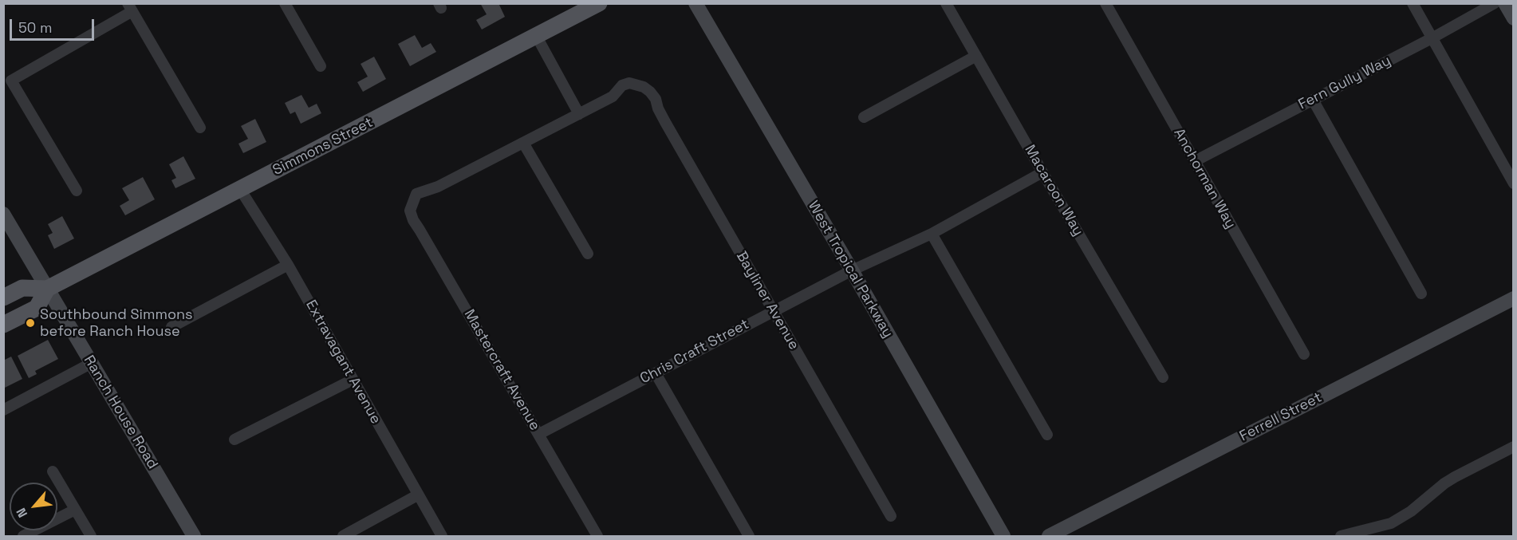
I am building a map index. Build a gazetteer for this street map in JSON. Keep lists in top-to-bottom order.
{
  "streets": {
    "main road": ["Simmons Street"],
    "street": [
      "Fern Gully Way",
      "Anchorman Way",
      "Macaroon Way",
      "West Tropical Parkway",
      "Bayliner Avenue",
      "Chris Craft Street",
      "Extravagant Avenue",
      "Mastercraft Avenue",
      "Ranch House Road",
      "Ferrell Street"
    ]
  },
  "crossings": [
    ["Fern Gully Way", "Anchorman Way"],
    ["Simmons Street", "Extravagant Avenue"],
    ["Simmons Street", "Ranch House Road"],
    ["Macaroon Way", "Chris Craft Street"],
    ["West Tropical Parkway", "Chris Craft Street"],
    ["Bayliner Avenue", "Chris Craft Street"],
    ["Chris Craft Street", "Mastercraft Avenue"]
  ],
  "places": ["Southbound Simmons before Ranch House"],
  "scale_bar": "50 m",
  "north": "bottom left"
}
